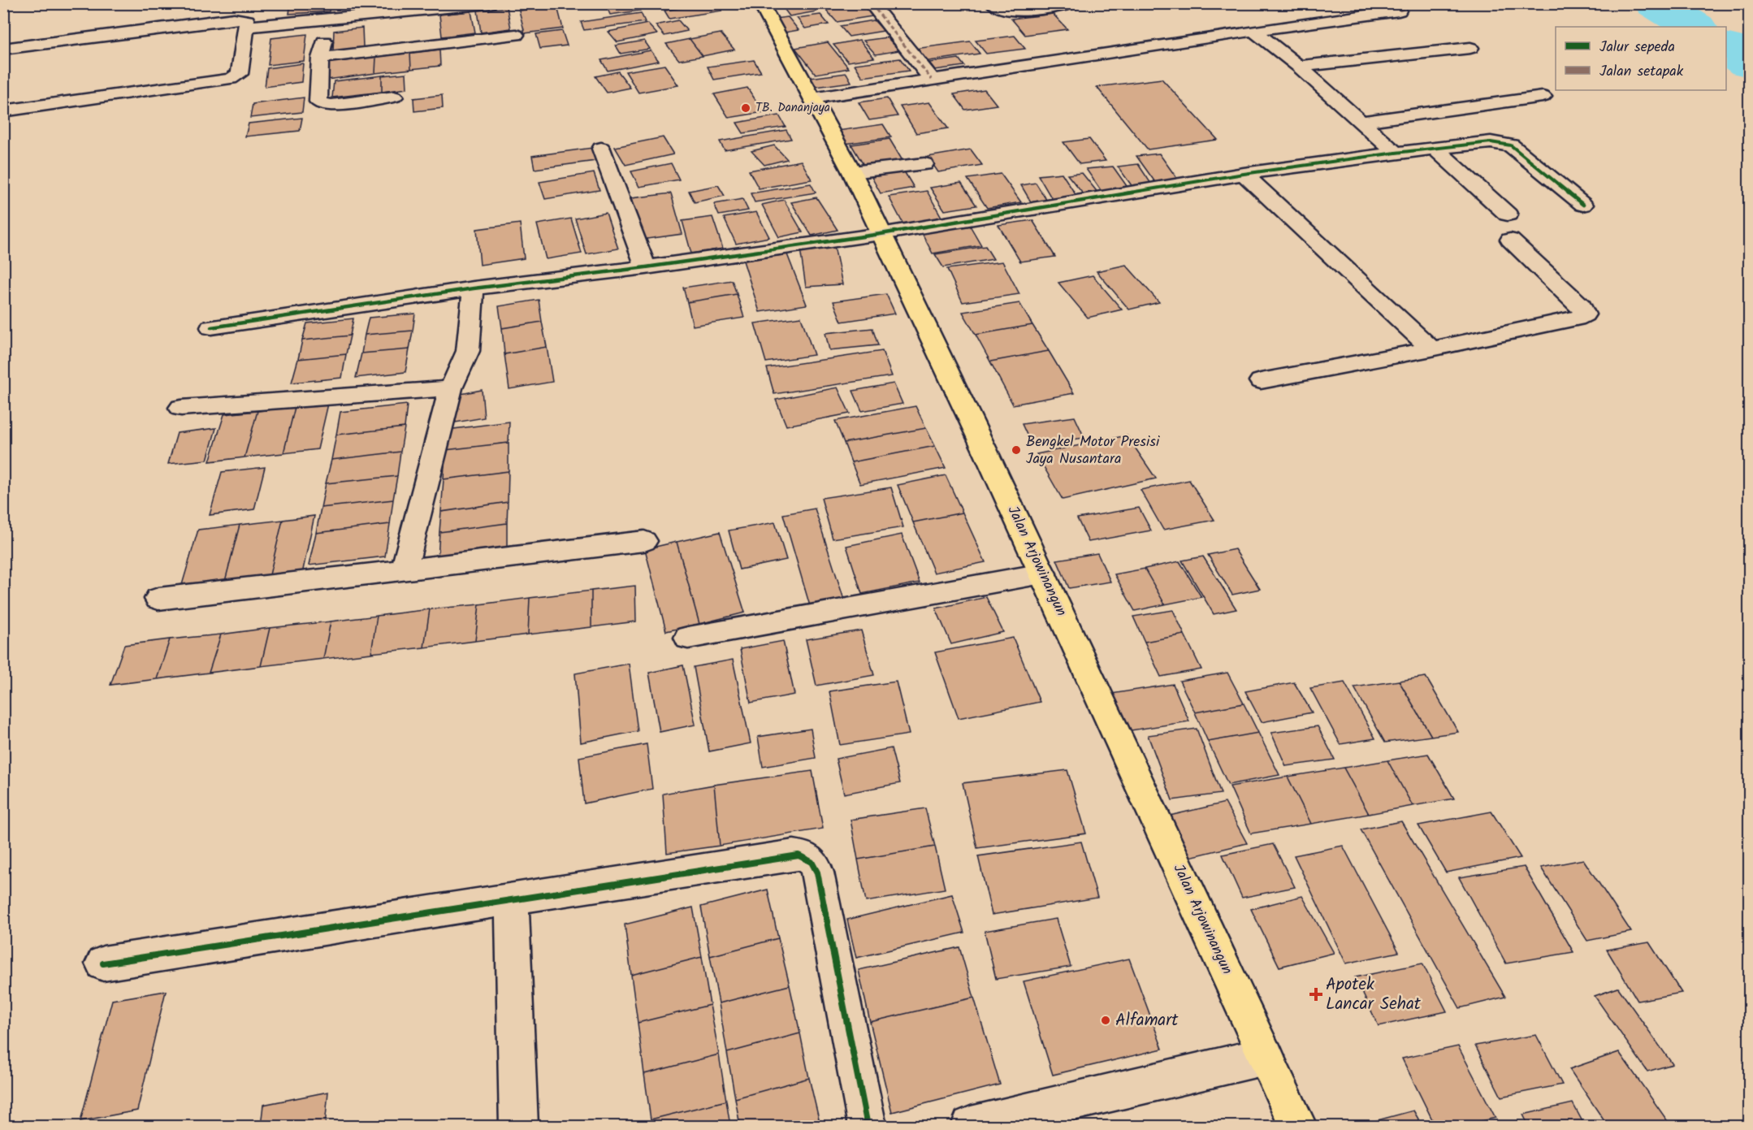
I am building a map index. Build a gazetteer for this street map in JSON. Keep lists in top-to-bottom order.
{
  "streets": {
    "main road": ["Jalan Arjowinangun"]
  },
  "places": {
    "other": ["TB. Dananjaya", "Bengkel Motor Presisi Jaya Nusantara", "Alfamart"],
    "health": ["Apotek Lancar Sehat"]
  },
  "legend": ["Jalur sepeda", "Jalan setapak"]
}
